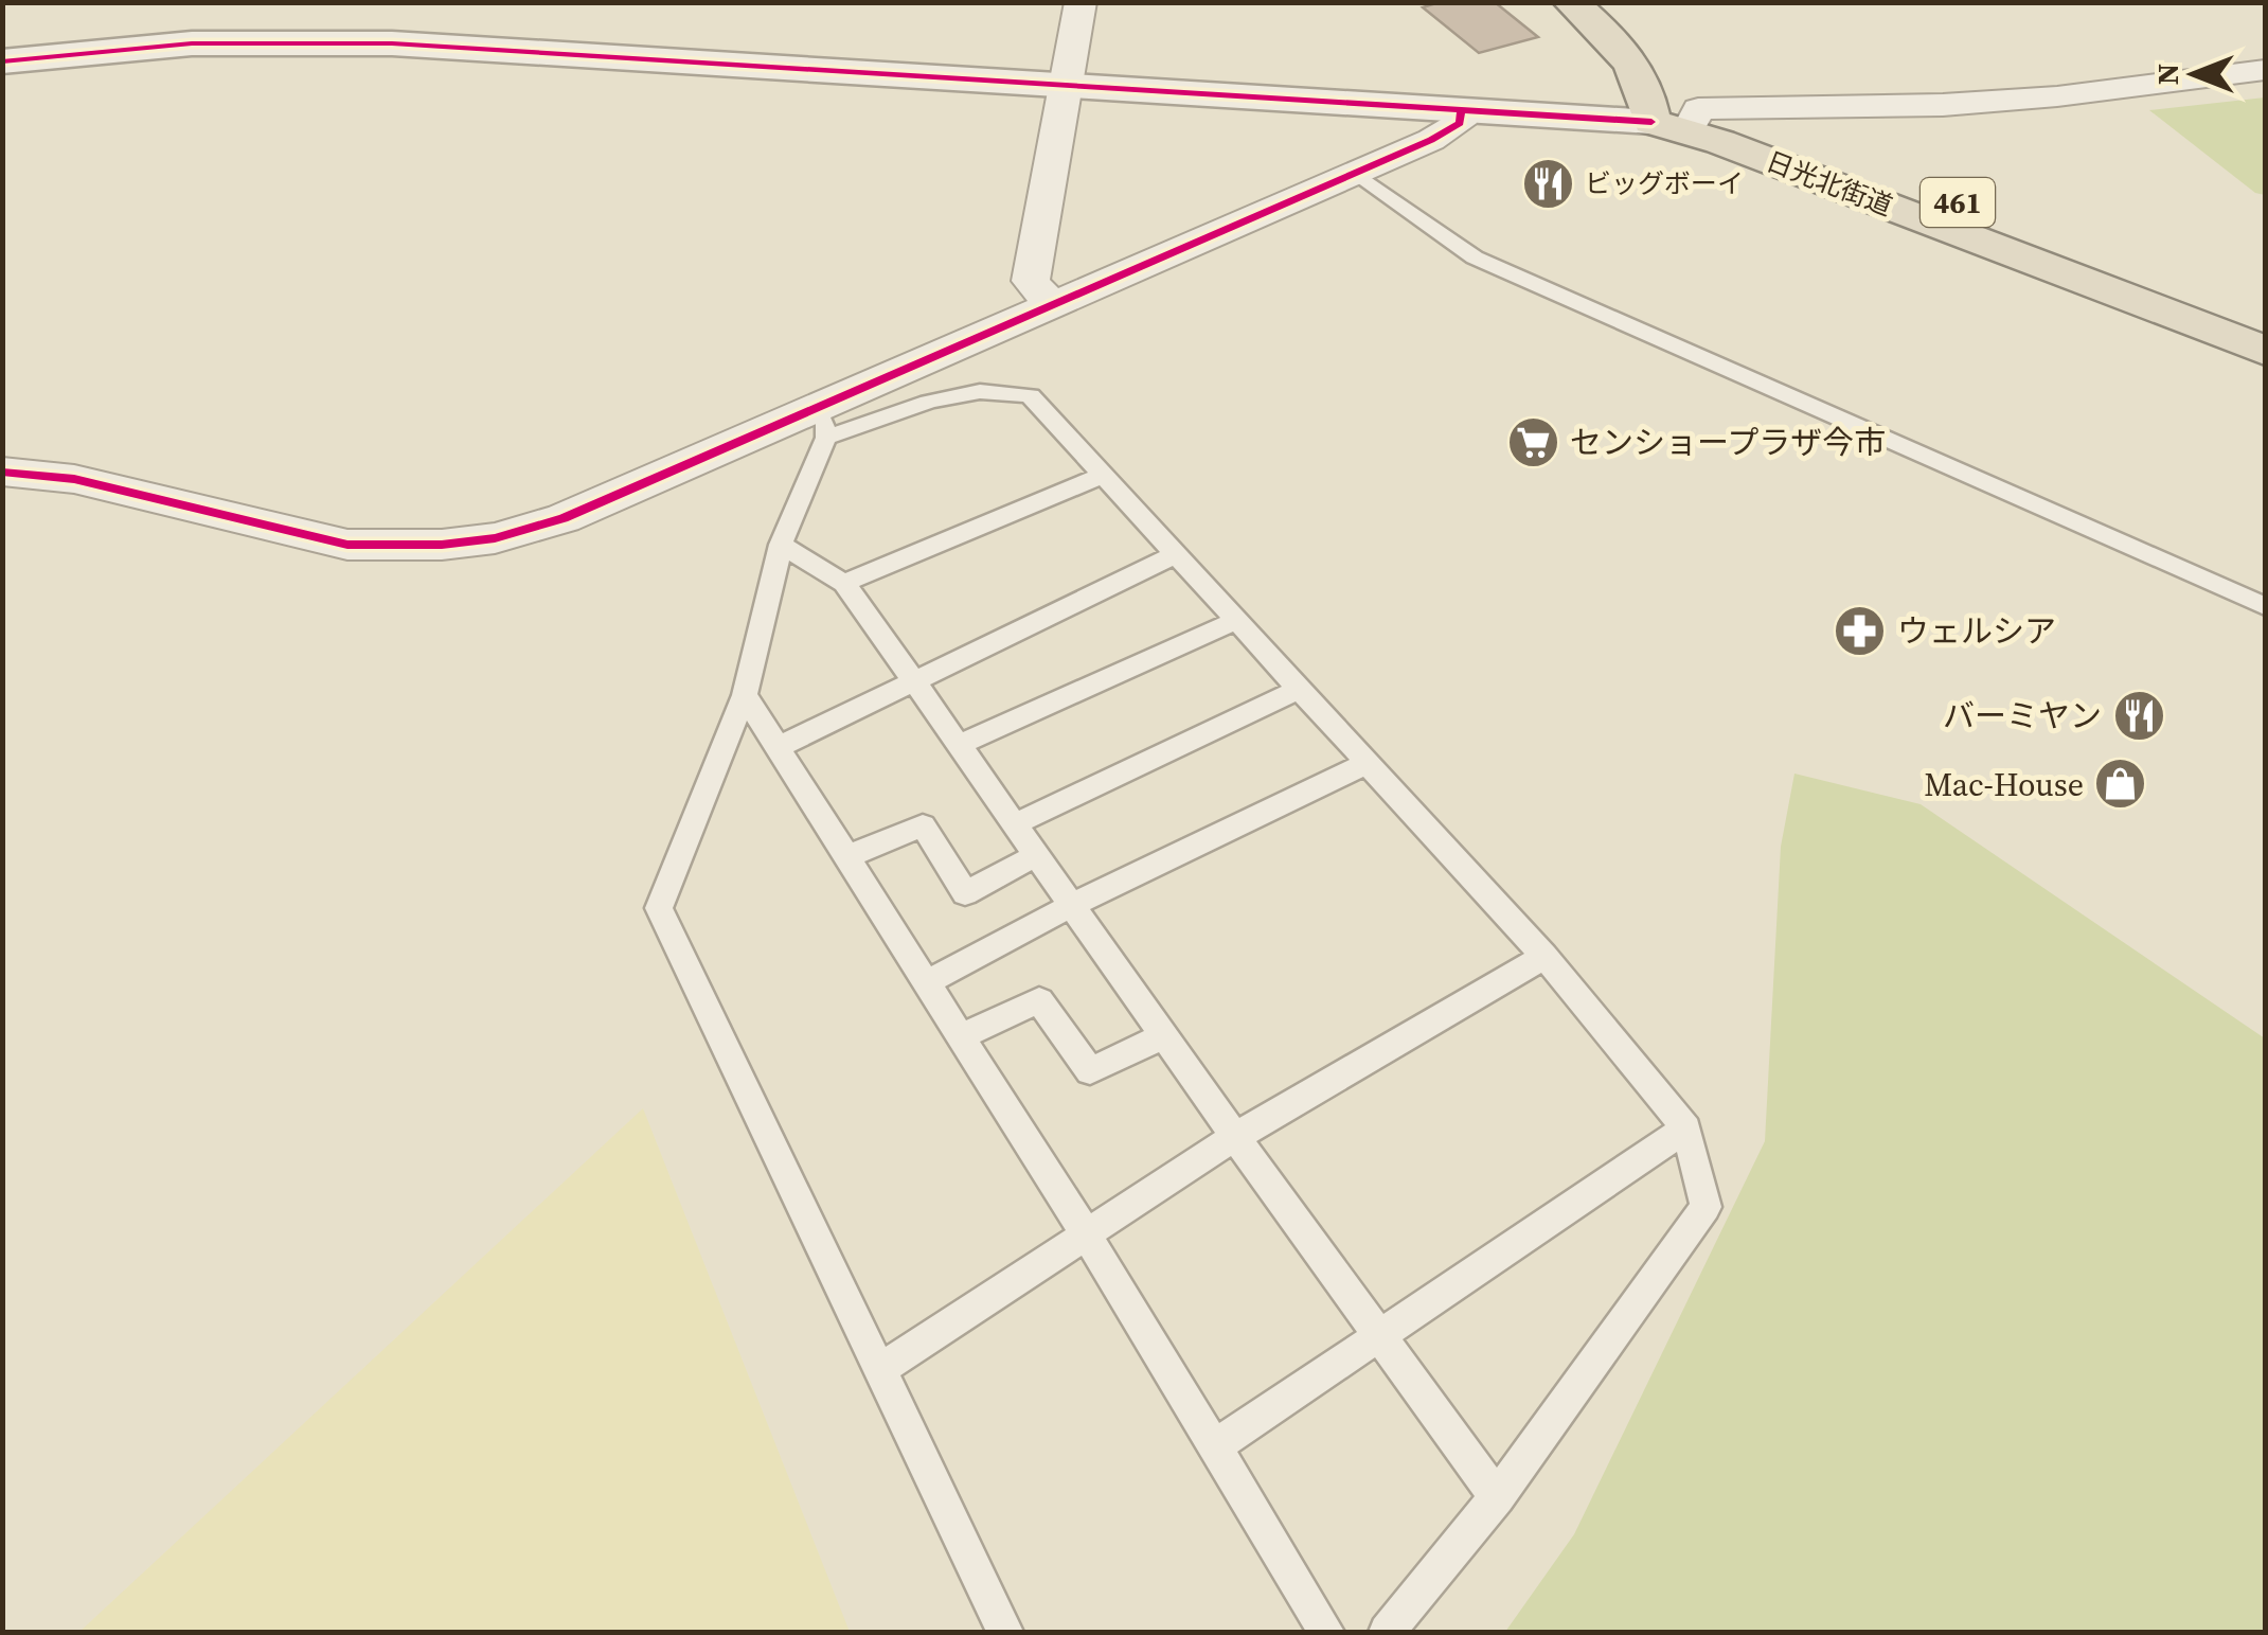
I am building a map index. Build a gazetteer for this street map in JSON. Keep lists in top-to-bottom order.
{
  "streets": {
    "highway": ["日光北街道", "461"]
  },
  "places": {
    "restaurant": ["ビッグボーイ", "バーミヤン"],
    "supermarket": ["センショープラザ今市"],
    "pharmacy": ["ウェルシア"],
    "shop": ["Mac-House"]
  },
  "north": "left"
}
